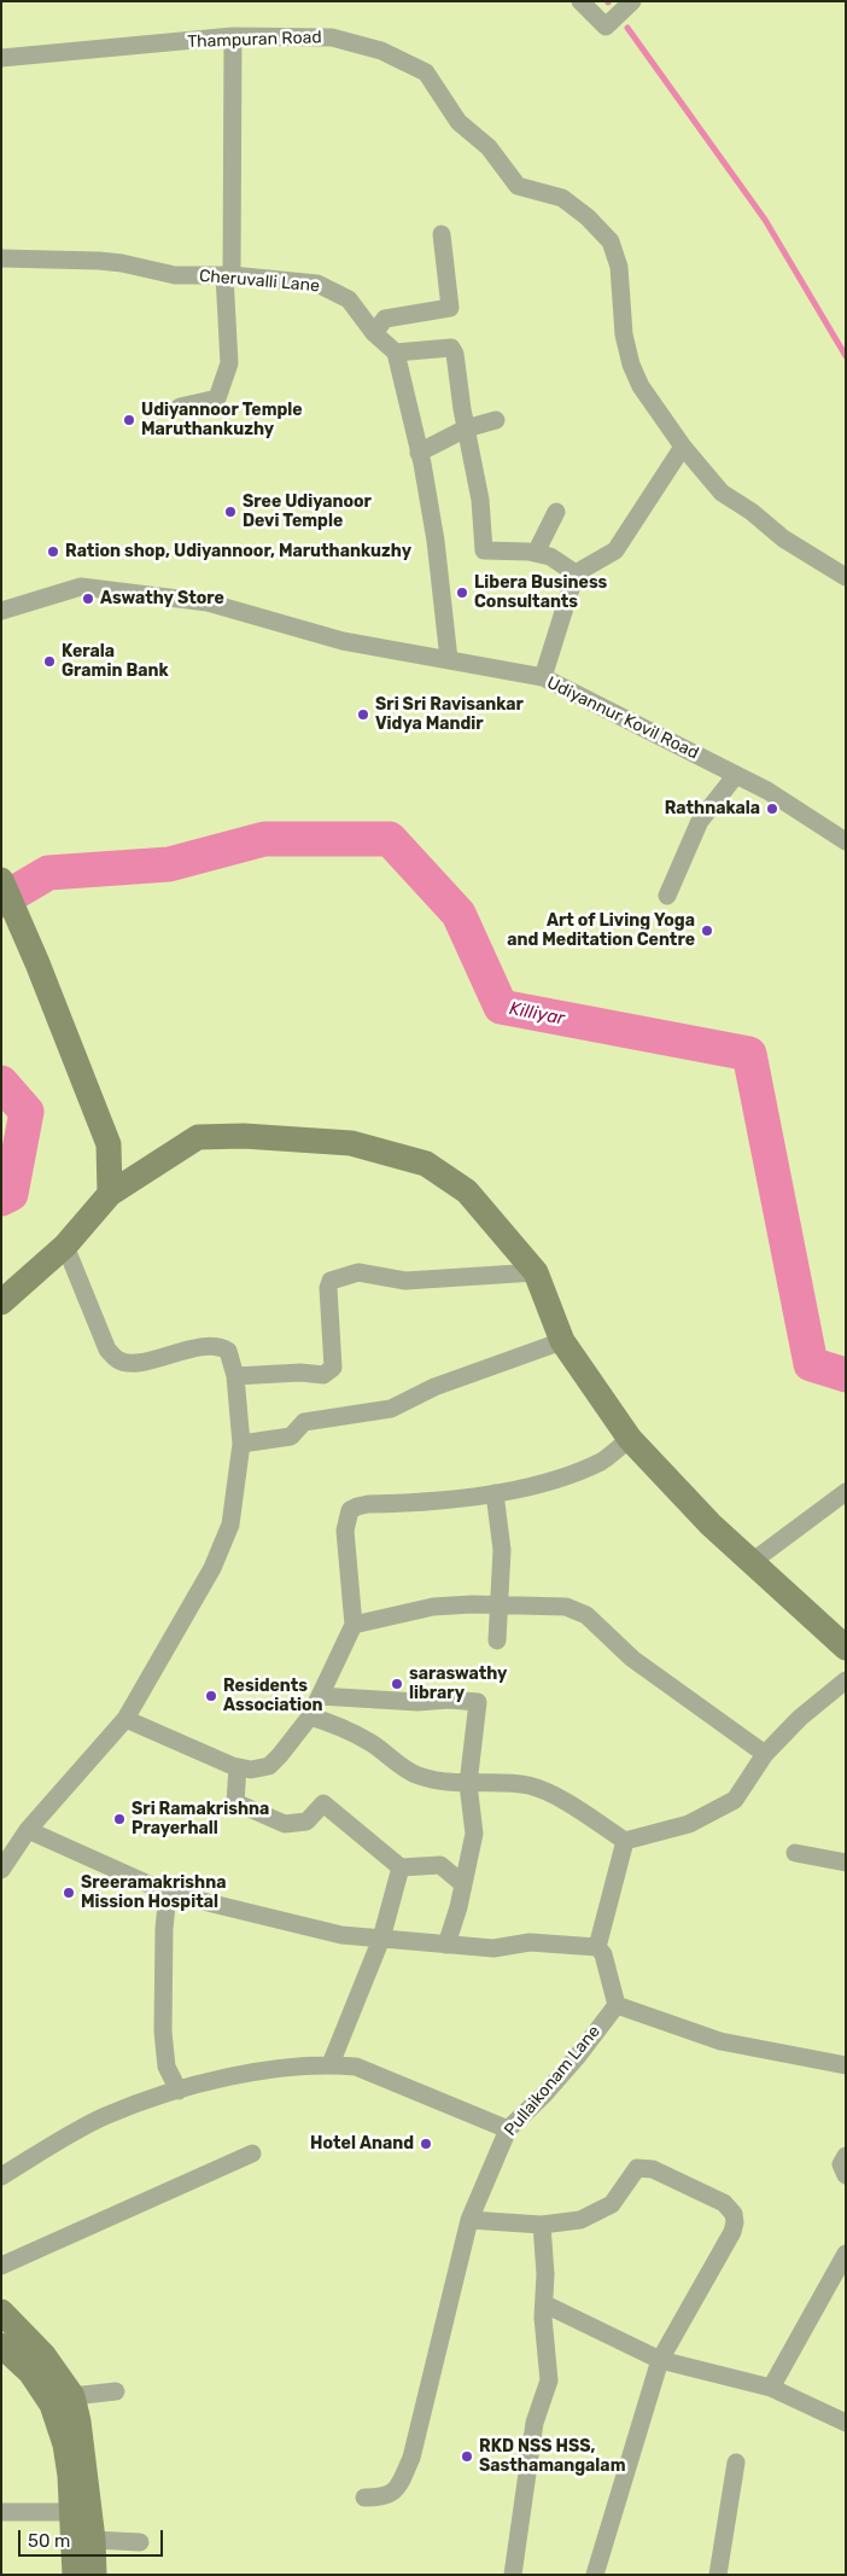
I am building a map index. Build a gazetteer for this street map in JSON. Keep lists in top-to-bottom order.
{
  "streets": {
    "street": [
      "Thampuran Road",
      "Cheruvalli Lane",
      "Udiyannur Kovil Road",
      "Pullaikonam Lane"
    ]
  },
  "water": ["Killiyar"],
  "places": [
    "Udiyannoor Temple Maruthankuzhy",
    "Sree Udiyanoor Devi Temple",
    "Ration shop, Udiyannoor, Maruthankuzhy",
    "Libera Business Consultants",
    "Aswathy Store",
    "Kerala Gramin Bank",
    "Sri Sri Ravisankar Vidya Mandir",
    "Rathnakala",
    "Art of Living Yoga and Meditation Centre",
    "saraswathy library",
    "Residents Association",
    "Sri Ramakrishna Prayerhall",
    "Sreeramakrishna Mission Hospital",
    "Hotel Anand",
    "RKD NSS HSS, Sasthamangalam"
  ],
  "scale_bar": "50 m"
}
